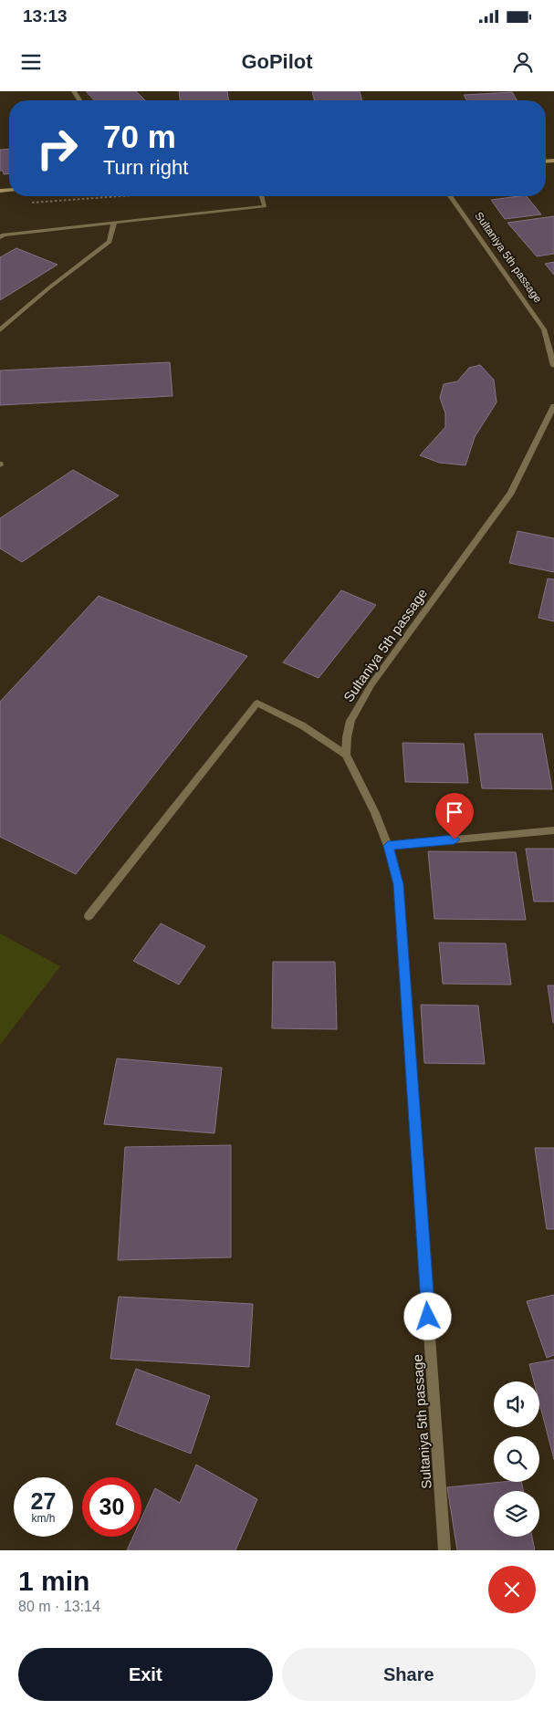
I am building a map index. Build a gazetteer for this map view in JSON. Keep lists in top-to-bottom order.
{
  "streets": {
    "street": ["Sultaniya 5th passage"]
  },
  "page": {
    "status": "13:13",
    "header": "GoPilot",
    "turn": ["70 m", "Turn right"],
    "speed": "27 km/h",
    "limit": "30",
    "heading": ["1 min", "80 m · 13:14"],
    "buttons": ["Exit", "Share"]
  }
}
